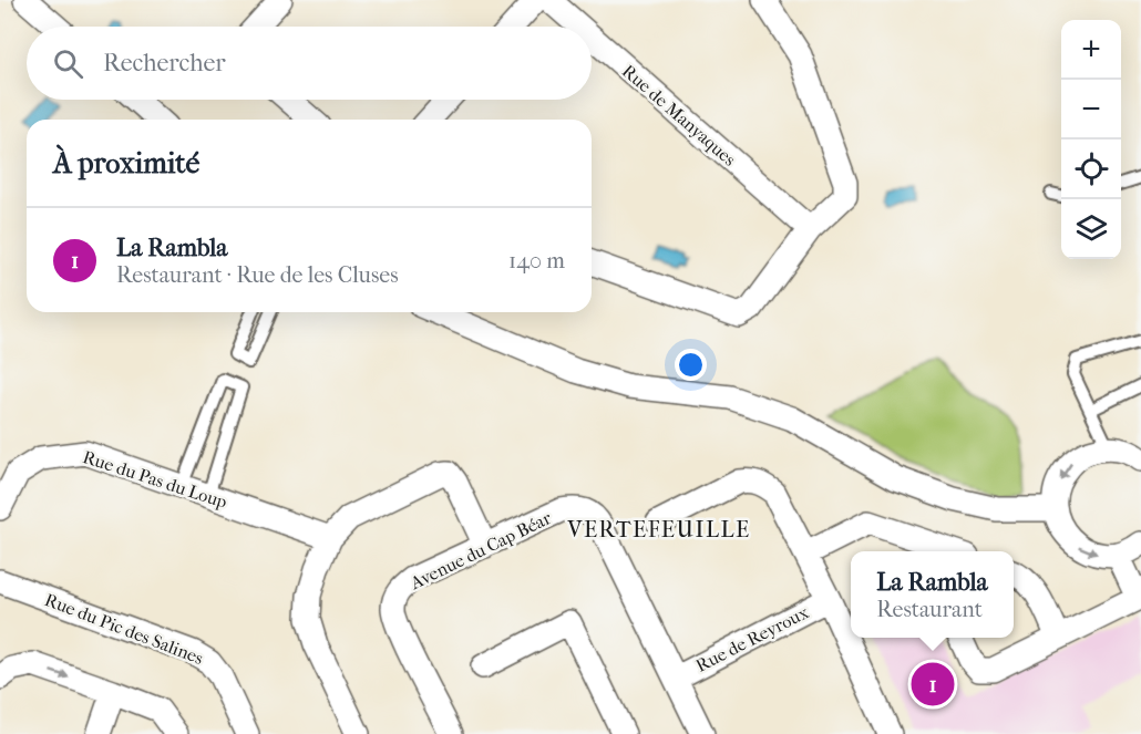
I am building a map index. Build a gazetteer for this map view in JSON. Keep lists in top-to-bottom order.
{
  "streets": {
    "street": [
      "Rue de Manyaques",
      "Rue du Pas du Loup",
      "Avenue du Cap Béar",
      "Rue du Pic des Salines",
      "Rue de Reyroux"
    ]
  },
  "crossings": [
    ["Avenue du Cap Béar", "Rue de Reyroux"]
  ],
  "districts": ["VERTEFEUILLE"],
  "page": {
    "map_buttons": ["+", "−"],
    "search": "Rechercher",
    "heading": "À proximité",
    "list": [
      {
        "mark": "1",
        "name": "La Rambla",
        "note": "Restaurant · Rue de les Cluses",
        "value": "140 m"
      }
    ],
    "popup": ["La Rambla", "Restaurant"],
    "pins": "1"
  }
}
